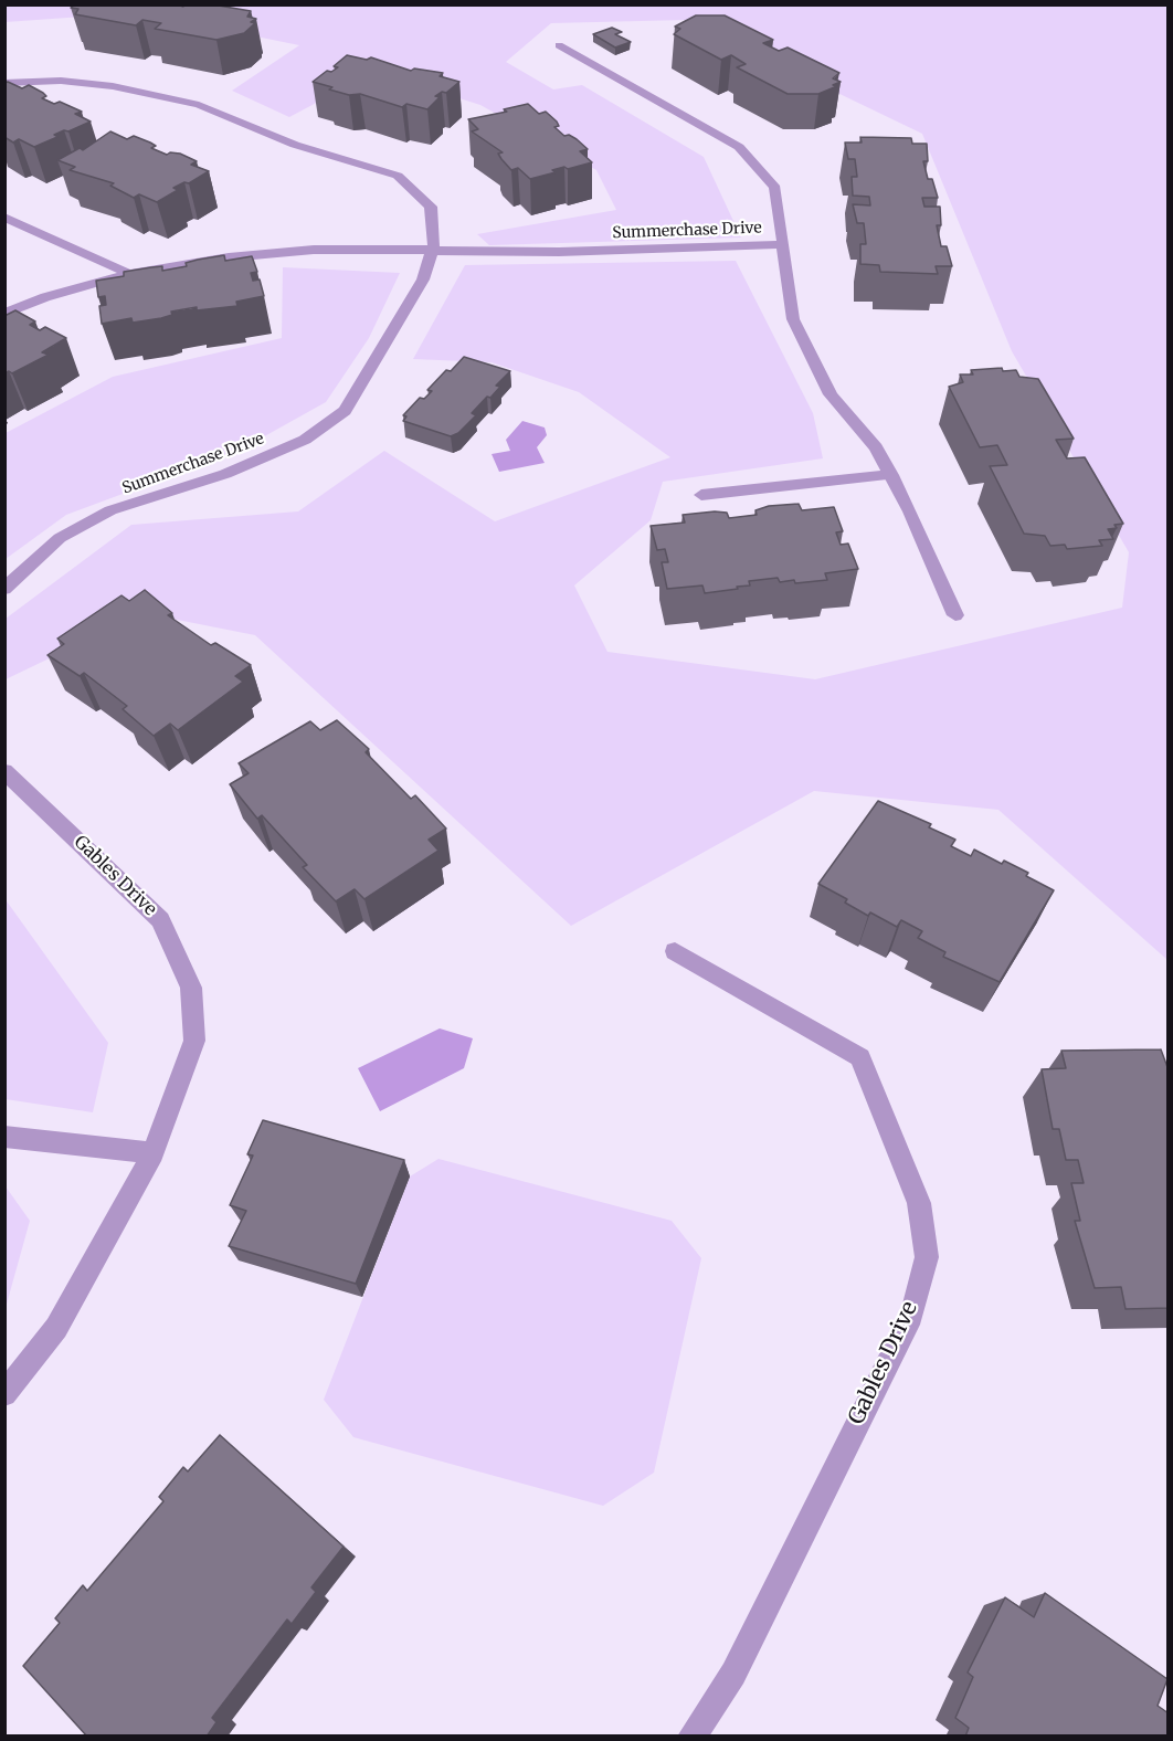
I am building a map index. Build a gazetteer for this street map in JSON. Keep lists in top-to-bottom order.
{
  "streets": {
    "street": ["Summerchase Drive", "Gables Drive"]
  }
}
